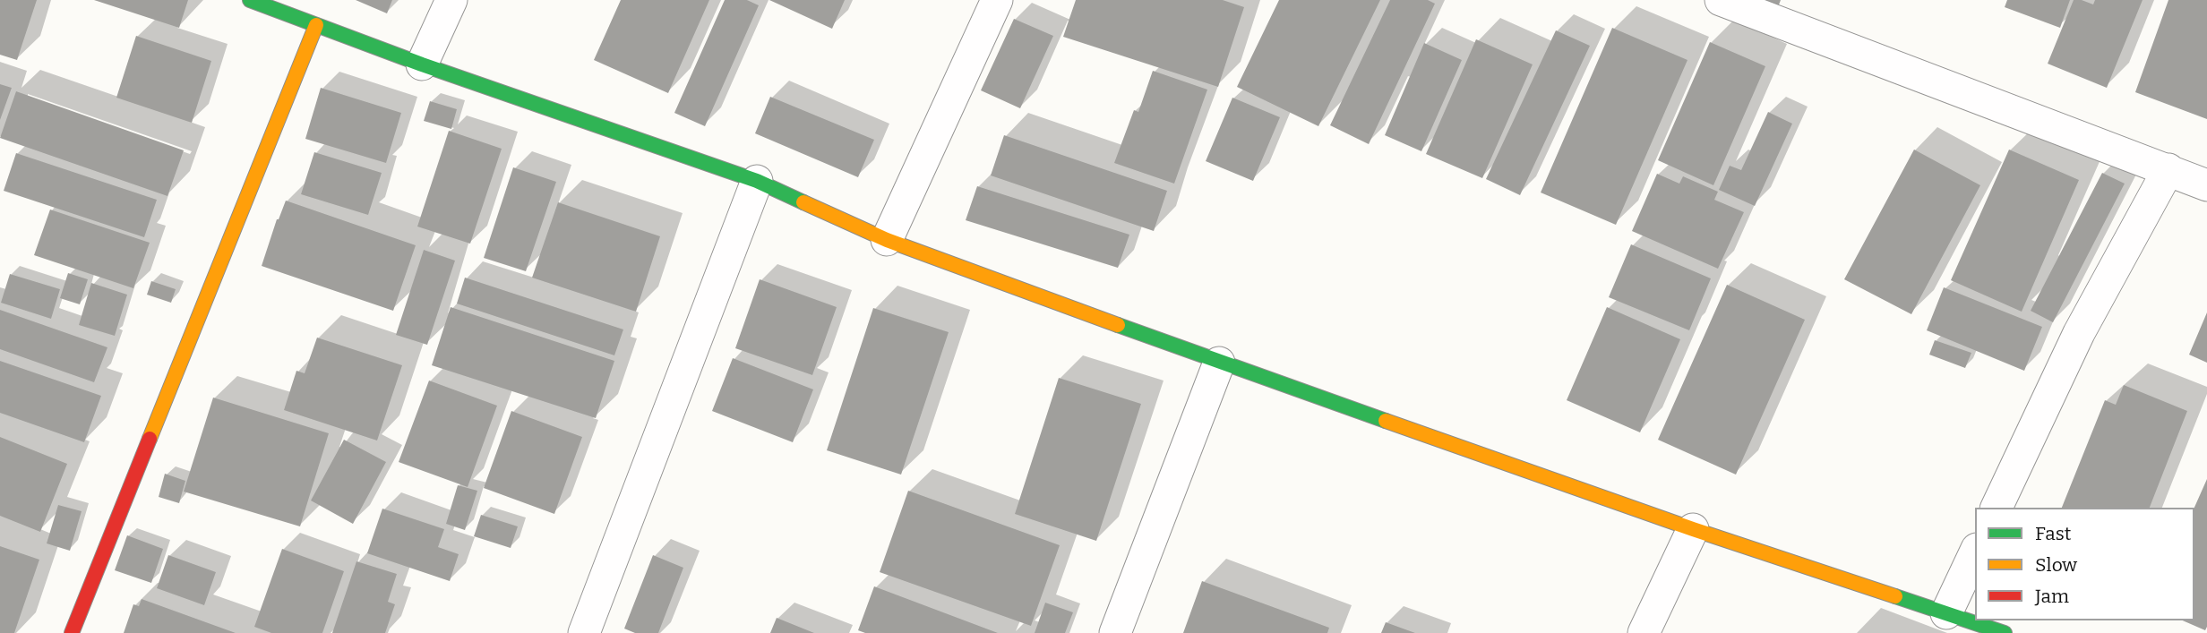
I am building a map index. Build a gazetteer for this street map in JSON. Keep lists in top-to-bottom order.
{
  "legend": ["Fast", "Slow", "Jam"]
}
